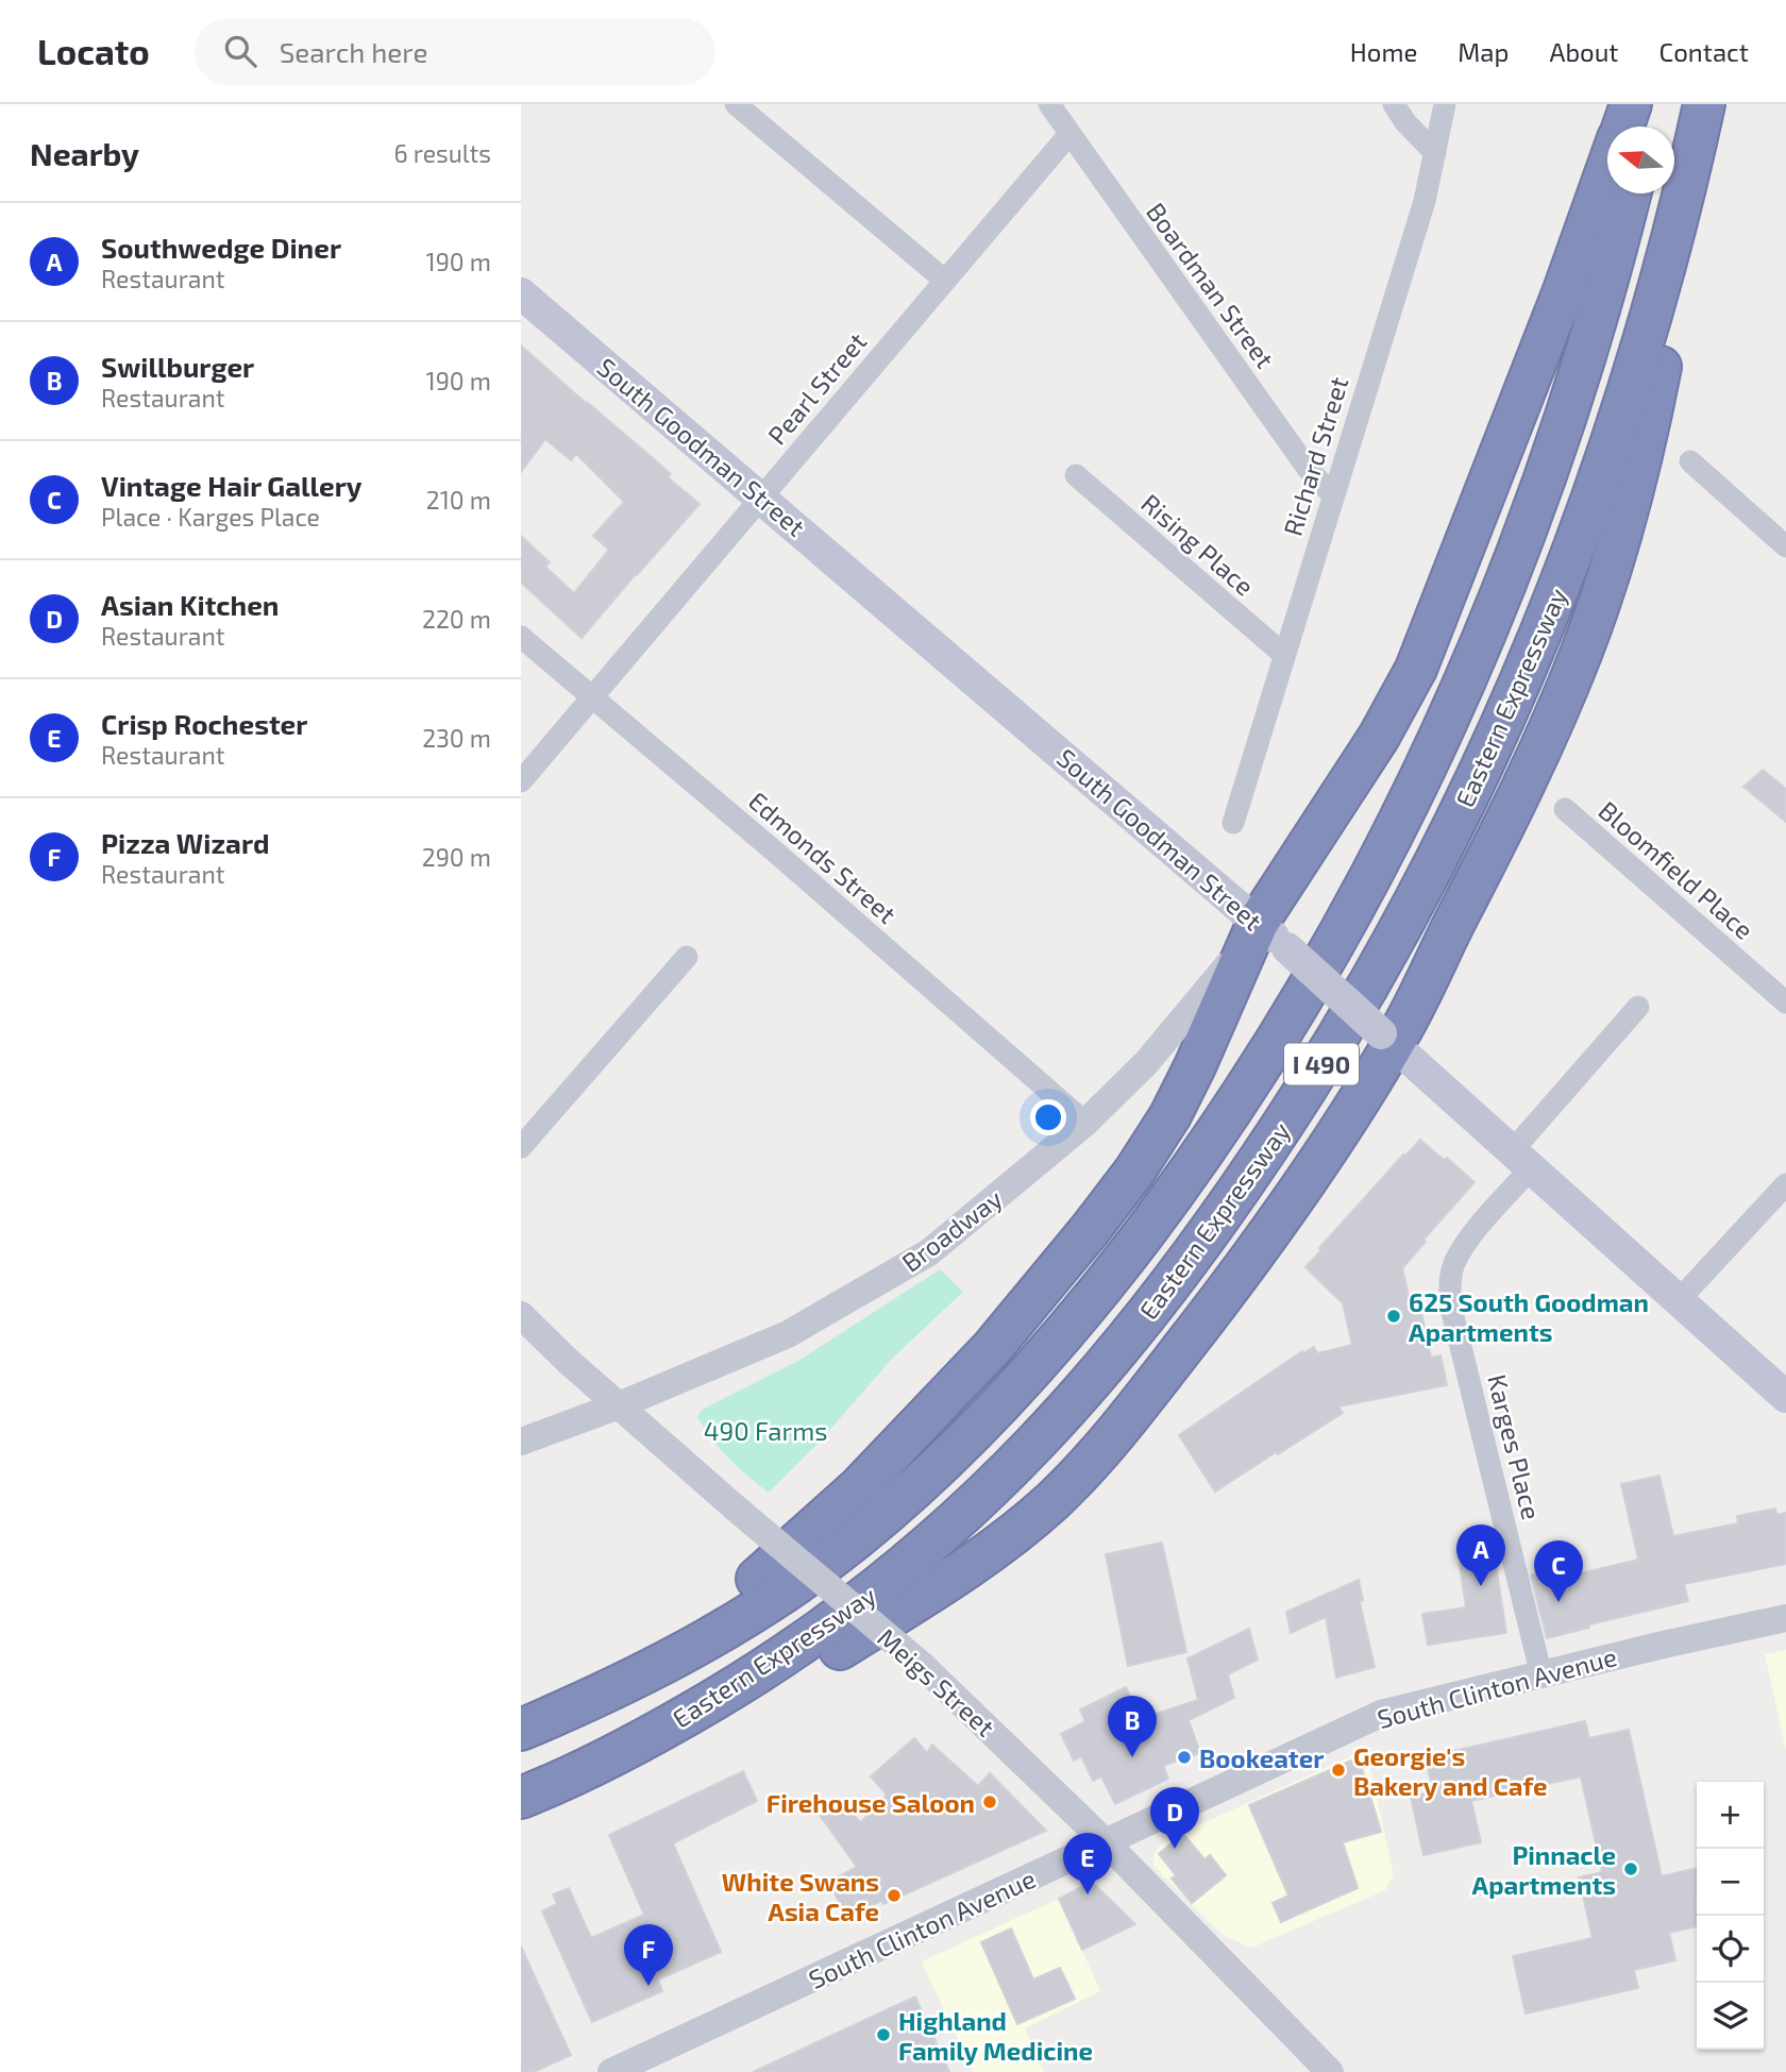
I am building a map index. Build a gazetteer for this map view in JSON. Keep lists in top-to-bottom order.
{
  "streets": {
    "highway": ["Eastern Expressway", "I 490"],
    "main road": ["South Goodman Street"],
    "street": [
      "Boardman Street",
      "Pearl Street",
      "Richard Street",
      "Rising Place",
      "Edmonds Street",
      "Bloomfield Place",
      "Broadway",
      "Karges Place",
      "Meigs Street",
      "South Clinton Avenue"
    ]
  },
  "crossings": [
    ["Boardman Street", "Pearl Street"],
    ["Boardman Street", "Richard Street"],
    ["Pearl Street", "South Goodman Street"],
    ["Pearl Street", "Edmonds Street"],
    ["South Goodman Street", "Broadway"],
    ["South Goodman Street", "Karges Place"],
    ["Richard Street", "Rising Place"],
    ["Edmonds Street", "Broadway"],
    ["Broadway", "Meigs Street"],
    ["Karges Place", "South Clinton Avenue"],
    ["Meigs Street", "South Clinton Avenue"]
  ],
  "parks": ["490 Farms"],
  "places": [
    "625 South Goodman Apartments",
    "Bookeater",
    "Georgie's Bakery and Cafe",
    "Firehouse Saloon",
    "Pinnacle Apartments",
    "White Swans Asia Cafe",
    "Highland Family Medicine"
  ],
  "north": "left",
  "page": {
    "header": "Locato",
    "search": "Search here",
    "nav": [
      "Home",
      "Map",
      "About",
      "Contact"
    ],
    "heading": ["Nearby", "6 results"],
    "list": [
      {
        "mark": "A",
        "name": "Southwedge Diner",
        "note": "Restaurant",
        "value": "190 m"
      },
      {
        "mark": "B",
        "name": "Swillburger",
        "note": "Restaurant",
        "value": "190 m"
      },
      {
        "mark": "C",
        "name": "Vintage Hair Gallery",
        "note": "Place · Karges Place",
        "value": "210 m"
      },
      {
        "mark": "D",
        "name": "Asian Kitchen",
        "note": "Restaurant",
        "value": "220 m"
      },
      {
        "mark": "E",
        "name": "Crisp Rochester",
        "note": "Restaurant",
        "value": "230 m"
      },
      {
        "mark": "F",
        "name": "Pizza Wizard",
        "note": "Restaurant",
        "value": "290 m"
      }
    ],
    "pins": [
      "A",
      "C",
      "B",
      "D",
      "E",
      "F"
    ],
    "map_buttons": ["+", "−"]
  }
}
